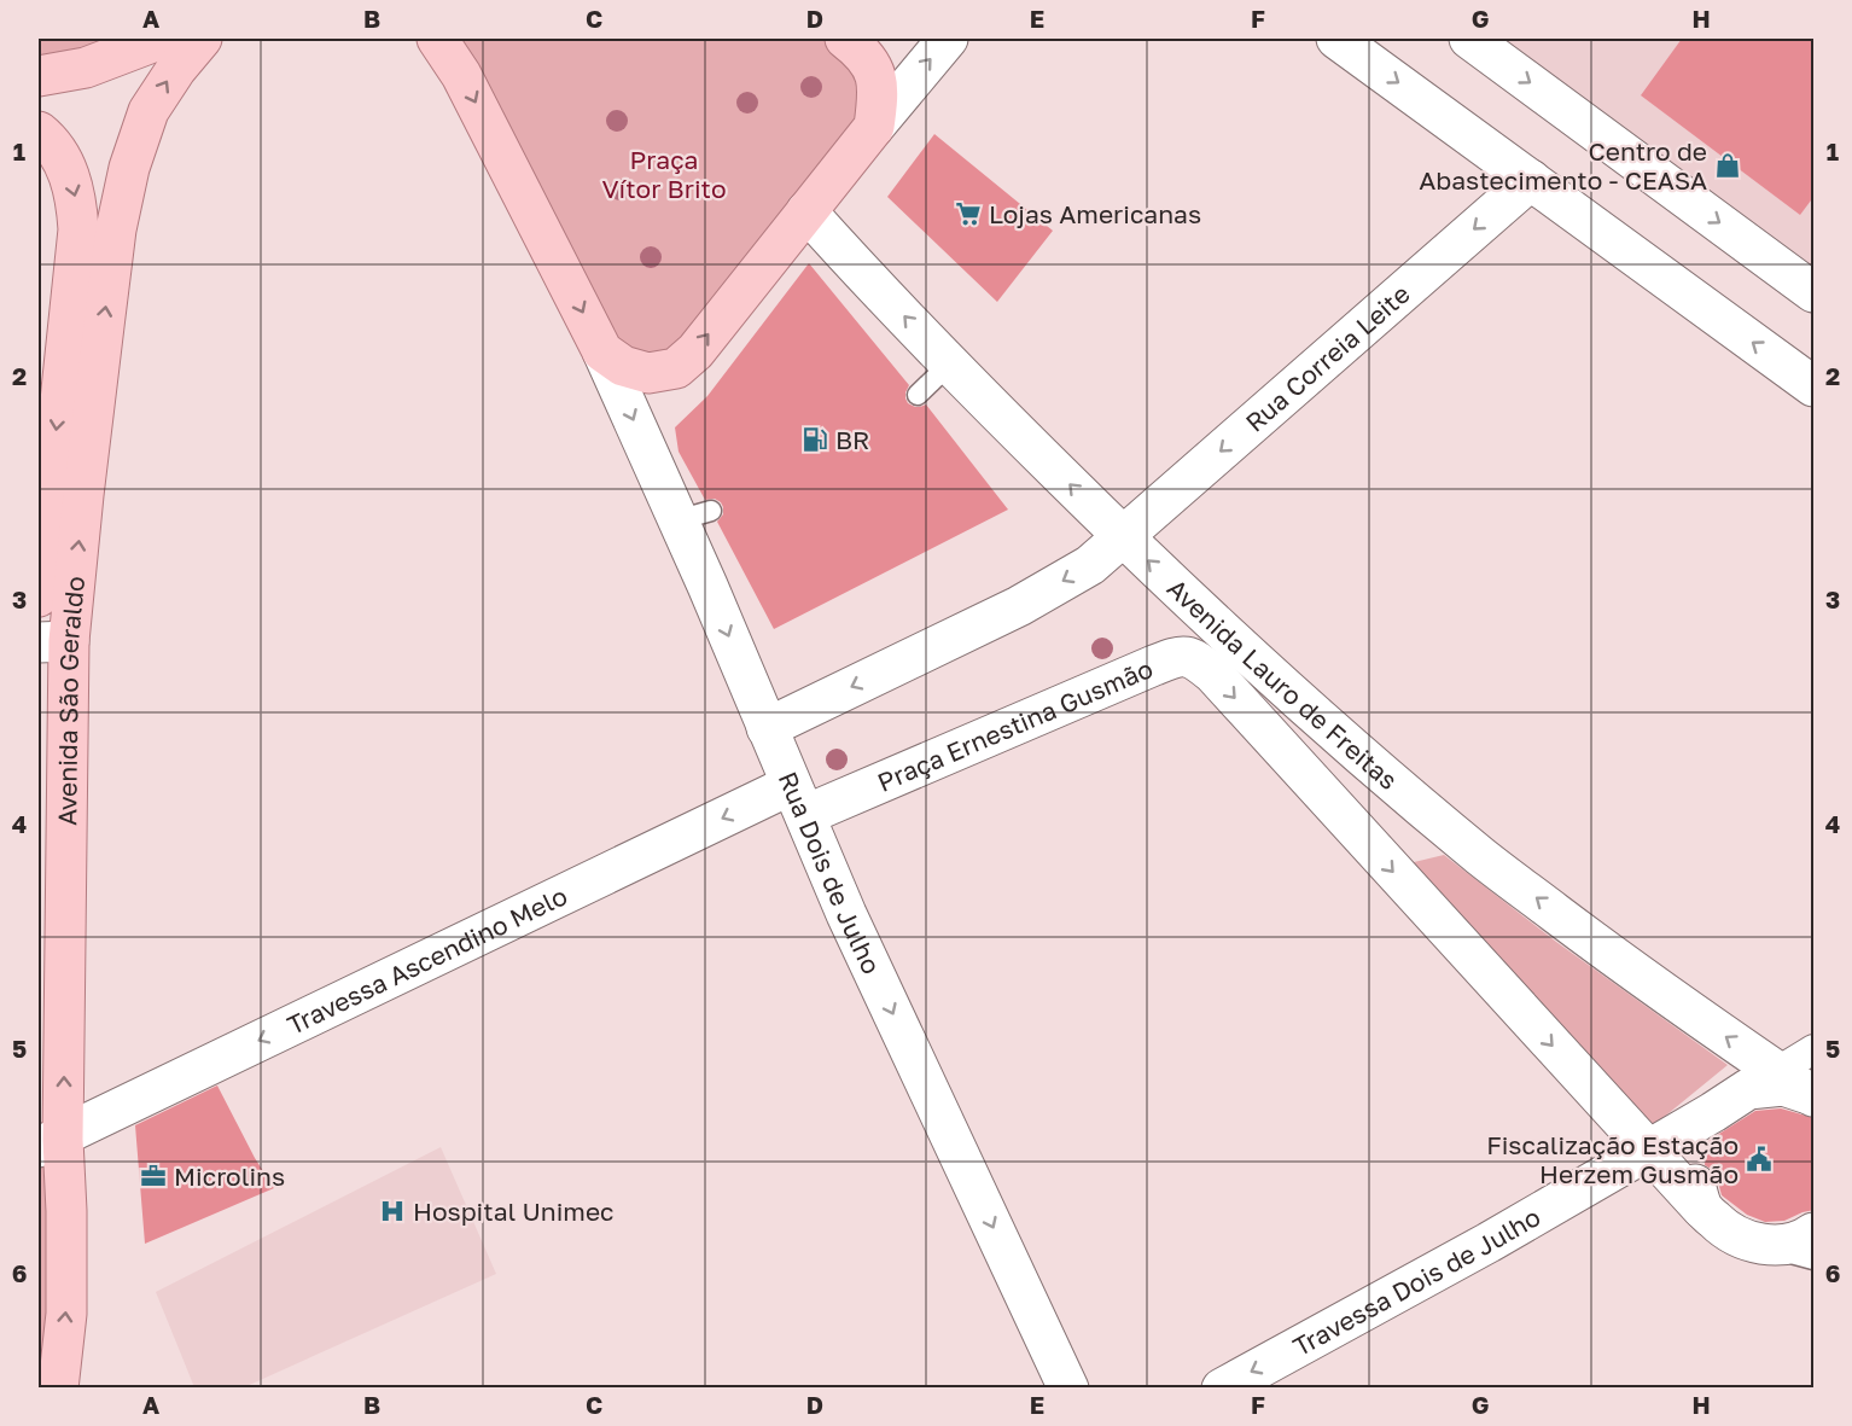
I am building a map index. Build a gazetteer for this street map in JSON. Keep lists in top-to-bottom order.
{
  "streets": {
    "main road": ["Avenida São Geraldo"],
    "street": [
      "Rua Correia Leite",
      "Avenida Lauro de Freitas",
      "Praça Ernestina Gusmão",
      "Rua Dois de Julho",
      "Travessa Ascendino Melo",
      "Travessa Dois de Julho"
    ]
  },
  "crossings": [
    ["Rua Correia Leite", "Avenida Lauro de Freitas"],
    ["Avenida Lauro de Freitas", "Praça Ernestina Gusmão"],
    ["Avenida Lauro de Freitas", "Travessa Dois de Julho"],
    ["Avenida São Geraldo", "Travessa Ascendino Melo"],
    ["Praça Ernestina Gusmão", "Rua Dois de Julho"],
    ["Praça Ernestina Gusmão", "Travessa Ascendino Melo"],
    ["Rua Dois de Julho", "Travessa Ascendino Melo"]
  ],
  "one_way": [
    "Rua Correia Leite",
    "Rua Dois de Julho",
    "Travessa Ascendino Melo",
    "Travessa Dois de Julho"
  ],
  "parks": ["Praça Vítor Brito"],
  "places": {
    "shop": ["Centro de Abastecimento - CEASA"],
    "supermarket": ["Lojas Americanas"],
    "fuel station": ["BR"],
    "public building": ["Fiscalização Estação Herzem Gusmão"],
    "office": ["Microlins"],
    "hospital": ["Hospital Unimec"]
  },
  "grid": {
    "columns": [
      "A",
      "B",
      "C",
      "D",
      "E",
      "F",
      "G",
      "H"
    ],
    "rows": [
      "1",
      "2",
      "3",
      "4",
      "5",
      "6"
    ]
  }
}
